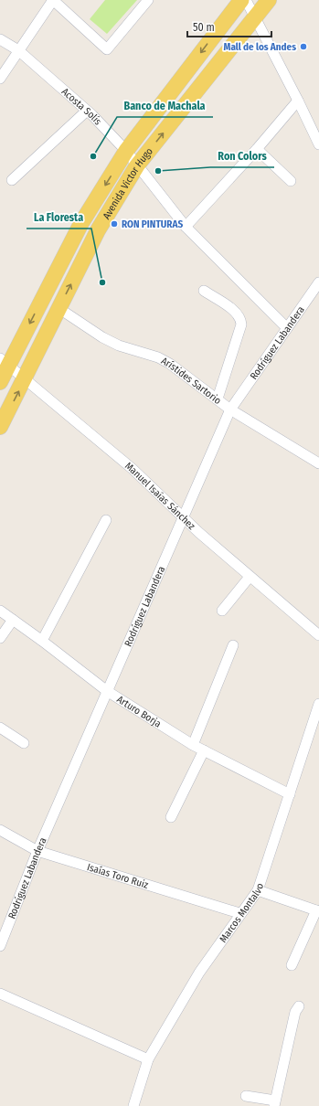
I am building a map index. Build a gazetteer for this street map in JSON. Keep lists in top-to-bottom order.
{
  "streets": {
    "main road": ["Avenida Victor Hugo"],
    "street": [
      "Acosta Solís",
      "Rodríguez Labandera",
      "Arístides Sartorio",
      "Manuel Isaías Sánchez",
      "Arturo Borja",
      "Isaías Toro Ruiz",
      "Marcos Montalvo"
    ]
  },
  "crossings": [
    ["Acosta Solís", "Avenida Victor Hugo"],
    ["Acosta Solís", "Rodríguez Labandera"],
    ["Avenida Victor Hugo", "Arístides Sartorio"],
    ["Avenida Victor Hugo", "Manuel Isaías Sánchez"],
    ["Rodríguez Labandera", "Arístides Sartorio"],
    ["Rodríguez Labandera", "Manuel Isaías Sánchez"],
    ["Rodríguez Labandera", "Arturo Borja"],
    ["Rodríguez Labandera", "Isaías Toro Ruiz"],
    ["Arturo Borja", "Marcos Montalvo"],
    ["Isaías Toro Ruiz", "Marcos Montalvo"]
  ],
  "places": [
    "Mall de los Andes",
    "Banco de Machala",
    "Ron Colors",
    "RON PINTURAS",
    "La Floresta"
  ],
  "scale_bar": "50 m"
}
